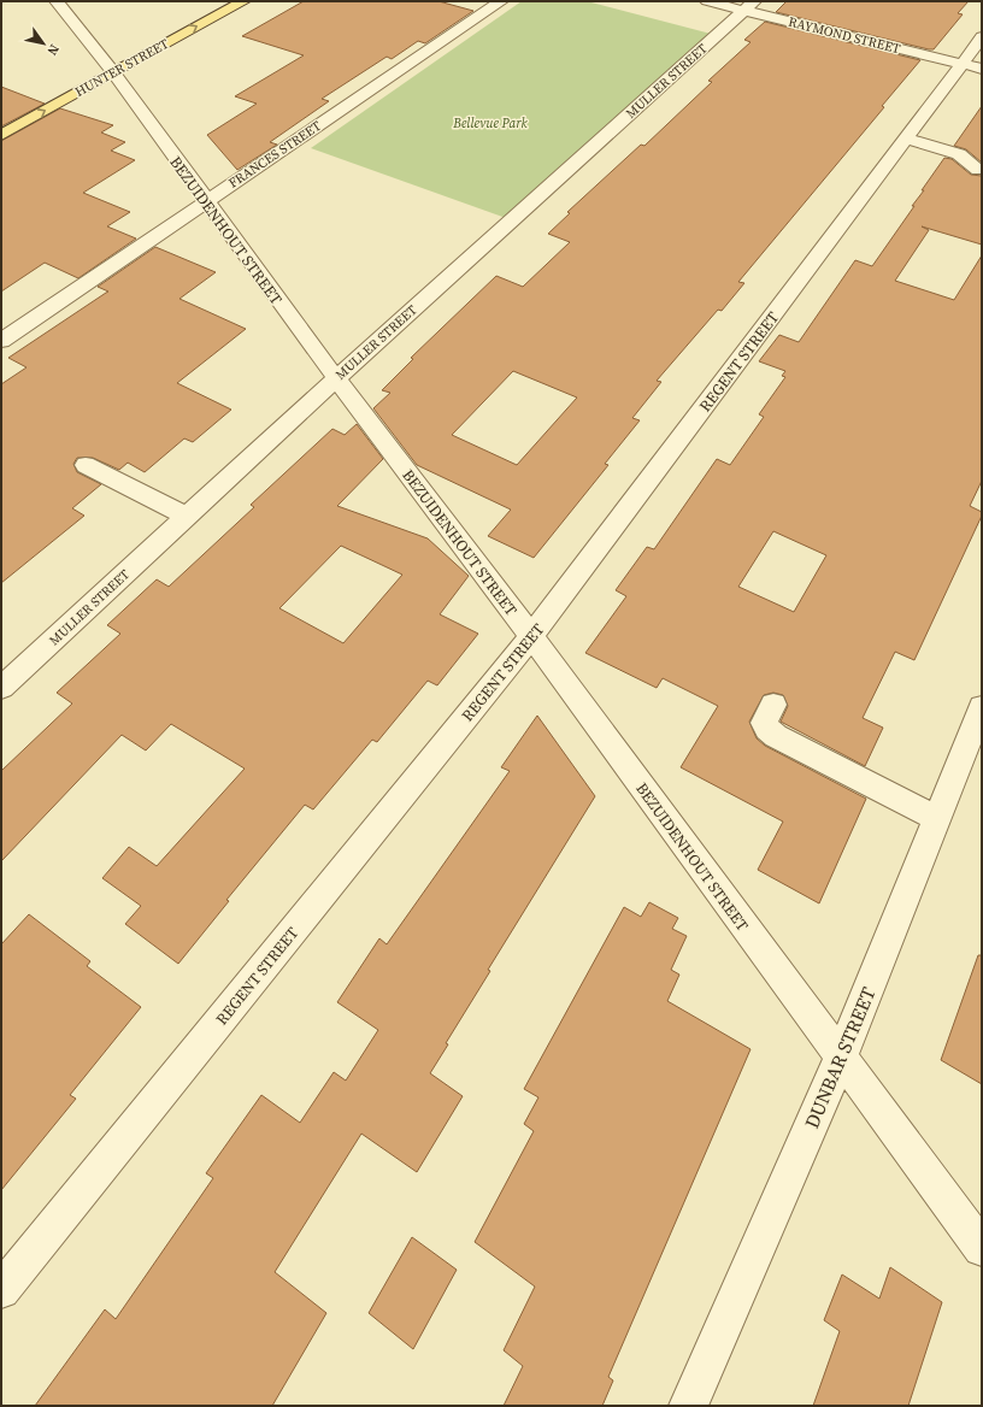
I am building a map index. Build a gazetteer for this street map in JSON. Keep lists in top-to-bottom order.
{
  "streets": {
    "main road": ["HUNTER STREET"],
    "street": [
      "RAYMOND STREET",
      "MULLER STREET",
      "FRANCES STREET",
      "BEZUIDENHOUT STREET",
      "REGENT STREET",
      "DUNBAR STREET"
    ]
  },
  "crossings": [
    ["RAYMOND STREET", "MULLER STREET"],
    ["RAYMOND STREET", "REGENT STREET"],
    ["HUNTER STREET", "BEZUIDENHOUT STREET"],
    ["MULLER STREET", "BEZUIDENHOUT STREET"],
    ["FRANCES STREET", "BEZUIDENHOUT STREET"],
    ["BEZUIDENHOUT STREET", "REGENT STREET"],
    ["BEZUIDENHOUT STREET", "DUNBAR STREET"]
  ],
  "one_way": ["HUNTER STREET"],
  "parks": ["Bellevue Park"],
  "north": "bottom right"
}
